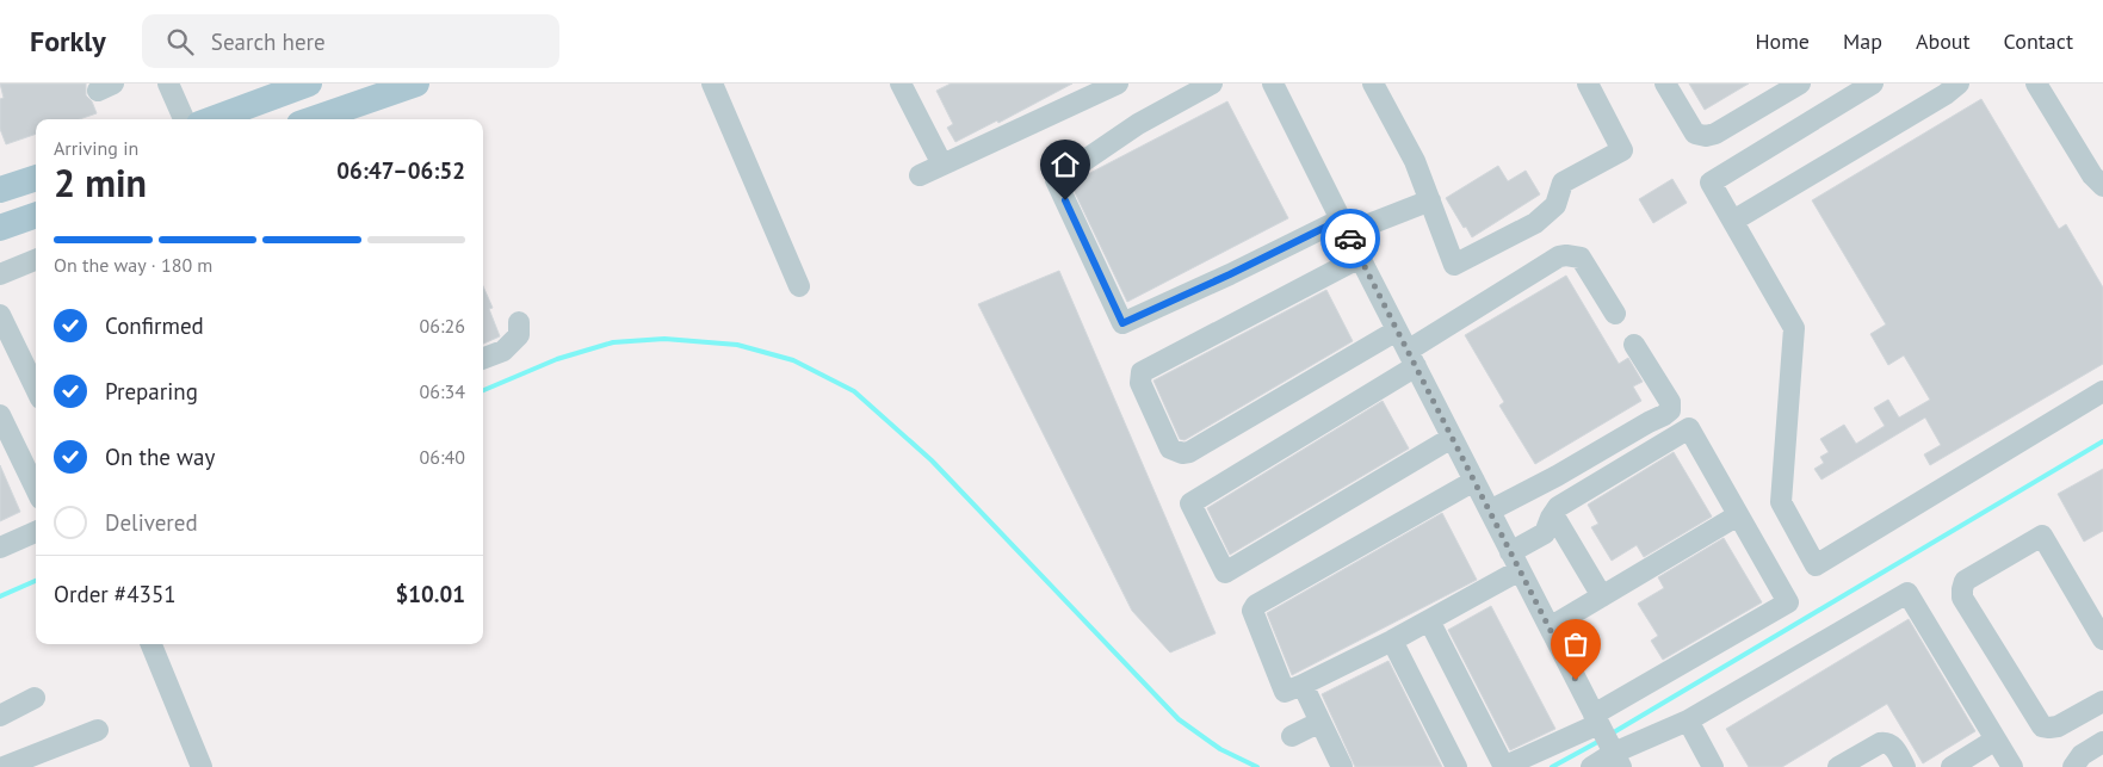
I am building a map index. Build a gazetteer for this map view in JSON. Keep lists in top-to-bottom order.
{
  "page": {
    "header": "Forkly",
    "search": "Search here",
    "nav": [
      "Home",
      "Map",
      "About",
      "Contact"
    ],
    "heading": ["2 min", "Arriving in", "06:47–06:52"],
    "panel": ["Order #4351", "$10.01"],
    "bar": "On the way · 180 m",
    "list": [
      ["Confirmed", "06:26"],
      ["Preparing", "06:34"],
      ["On the way", "06:40"],
      "Delivered"
    ]
  }
}
